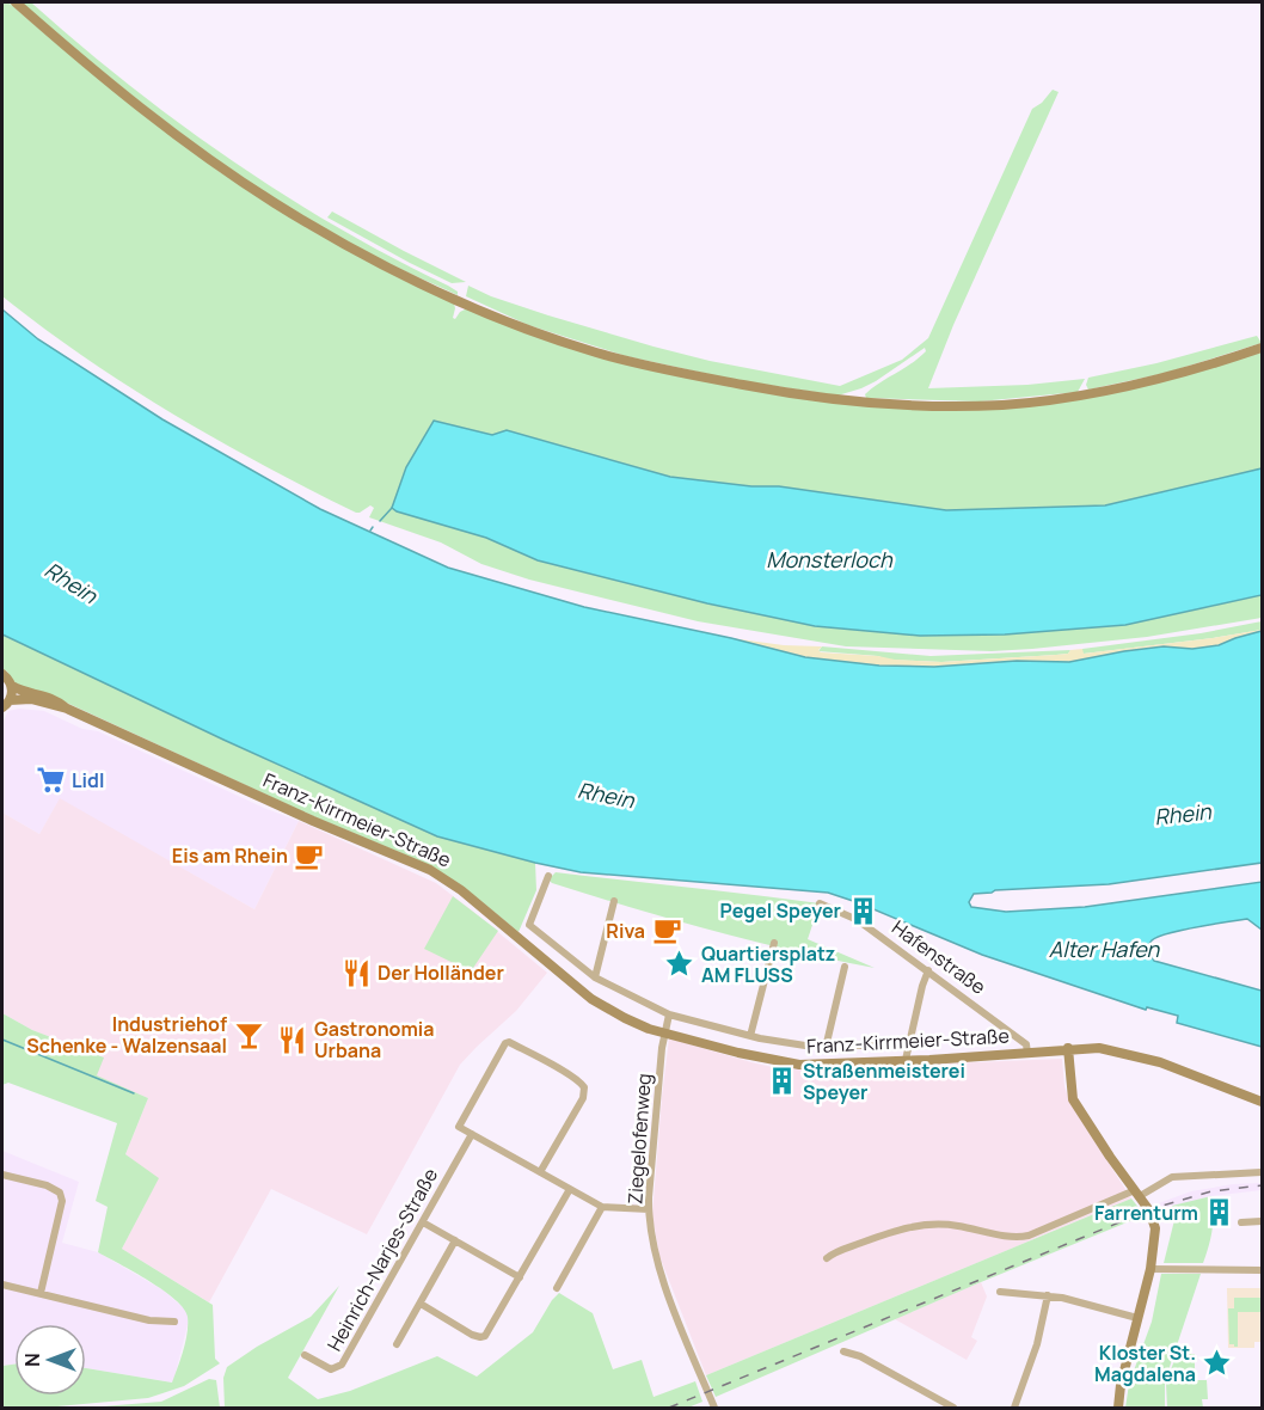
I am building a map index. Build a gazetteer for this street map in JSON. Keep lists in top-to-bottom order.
{
  "streets": {
    "street": [
      "Franz-Kirrmeier-Straße",
      "Hafenstraße",
      "Ziegelofenweg",
      "Heinrich-Narjes-Straße"
    ]
  },
  "crossings": [
    ["Franz-Kirrmeier-Straße", "Hafenstraße"],
    ["Franz-Kirrmeier-Straße", "Ziegelofenweg"]
  ],
  "water": ["Monsterloch", "Rhein", "Alter Hafen"],
  "places": {
    "supermarket": ["Lidl"],
    "cafe": ["Eis am Rhein", "Riva"],
    "building": ["Pegel Speyer", "Straßenmeisterei Speyer", "Farrenturm"],
    "place": ["Quartiersplatz AM FLUSS", "Kloster St. Magdalena"],
    "restaurant": ["Der Holländer", "Gastronomia Urbana"],
    "bar": ["Industriehof Schenke - Walzensaal"]
  },
  "north": "left"
}
